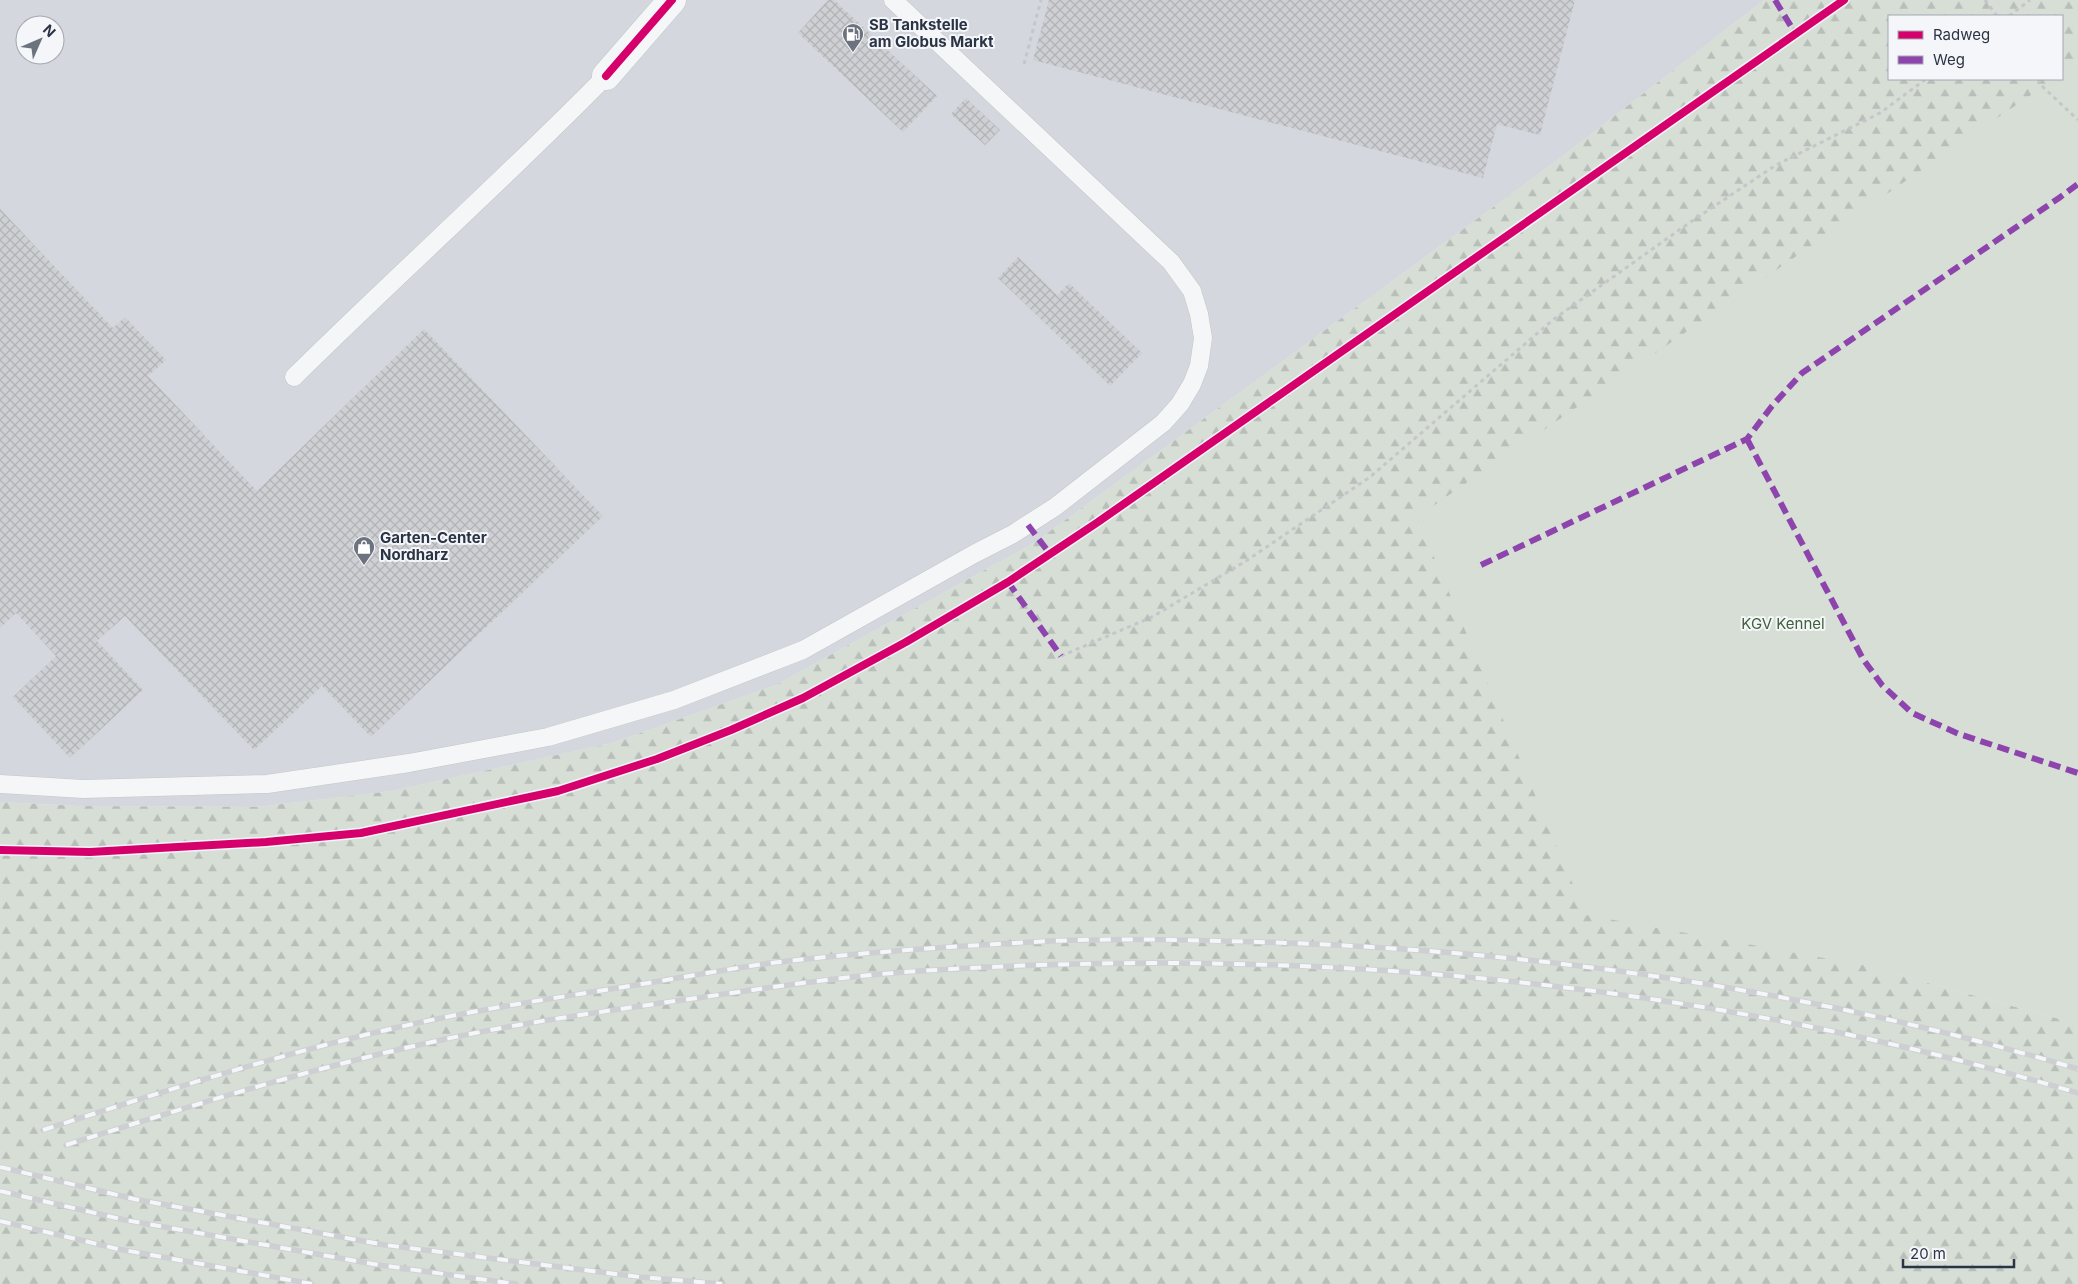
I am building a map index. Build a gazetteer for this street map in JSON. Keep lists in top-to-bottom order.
{
  "parks": ["KGV Kennel"],
  "places": {
    "fuel station": ["SB Tankstelle am Globus Markt"],
    "shop": ["Garten-Center Nordharz"]
  },
  "legend": ["Radweg", "Weg"],
  "scale_bar": "20 m",
  "north": "top right"
}
